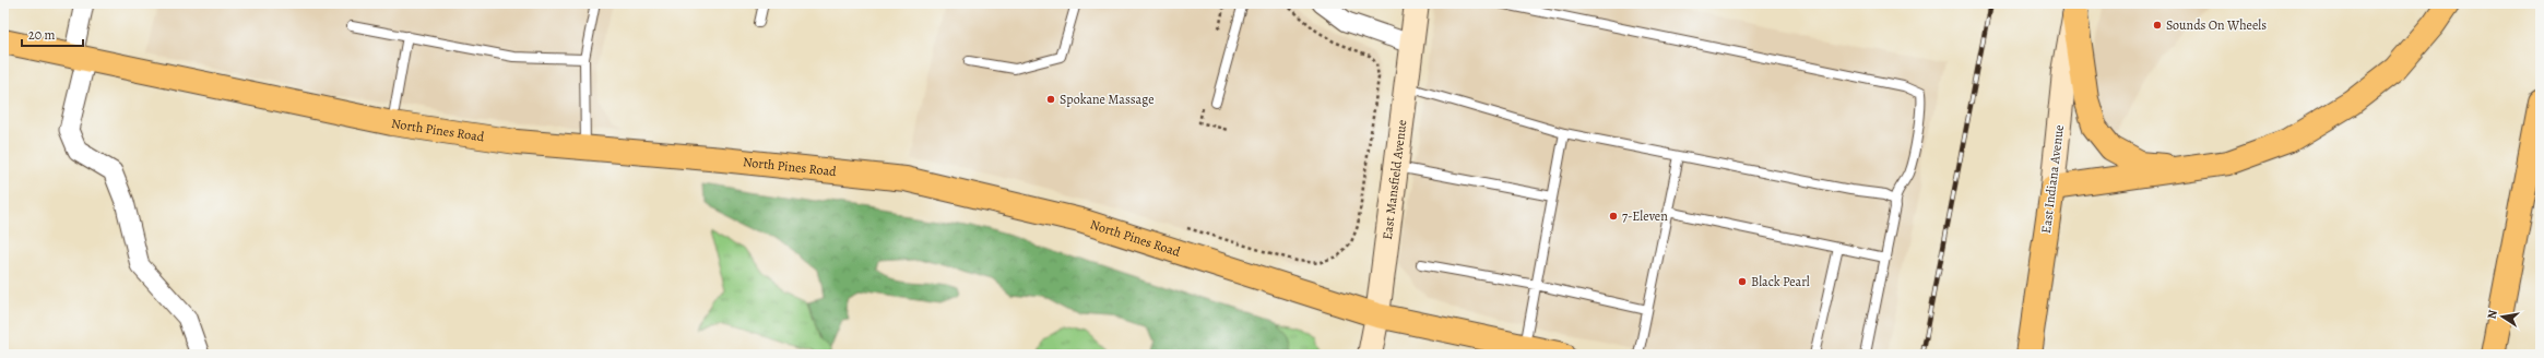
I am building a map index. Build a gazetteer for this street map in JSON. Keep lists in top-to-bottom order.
{
  "streets": {
    "main road": ["North Pines Road", "East Indiana Avenue"],
    "street": ["East Mansfield Avenue"]
  },
  "crossings": [
    ["North Pines Road", "East Mansfield Avenue"]
  ],
  "places": [
    "Sounds On Wheels",
    "Spokane Massage",
    "7-Eleven",
    "Black Pearl"
  ],
  "scale_bar": "20 m",
  "north": "left"
}
